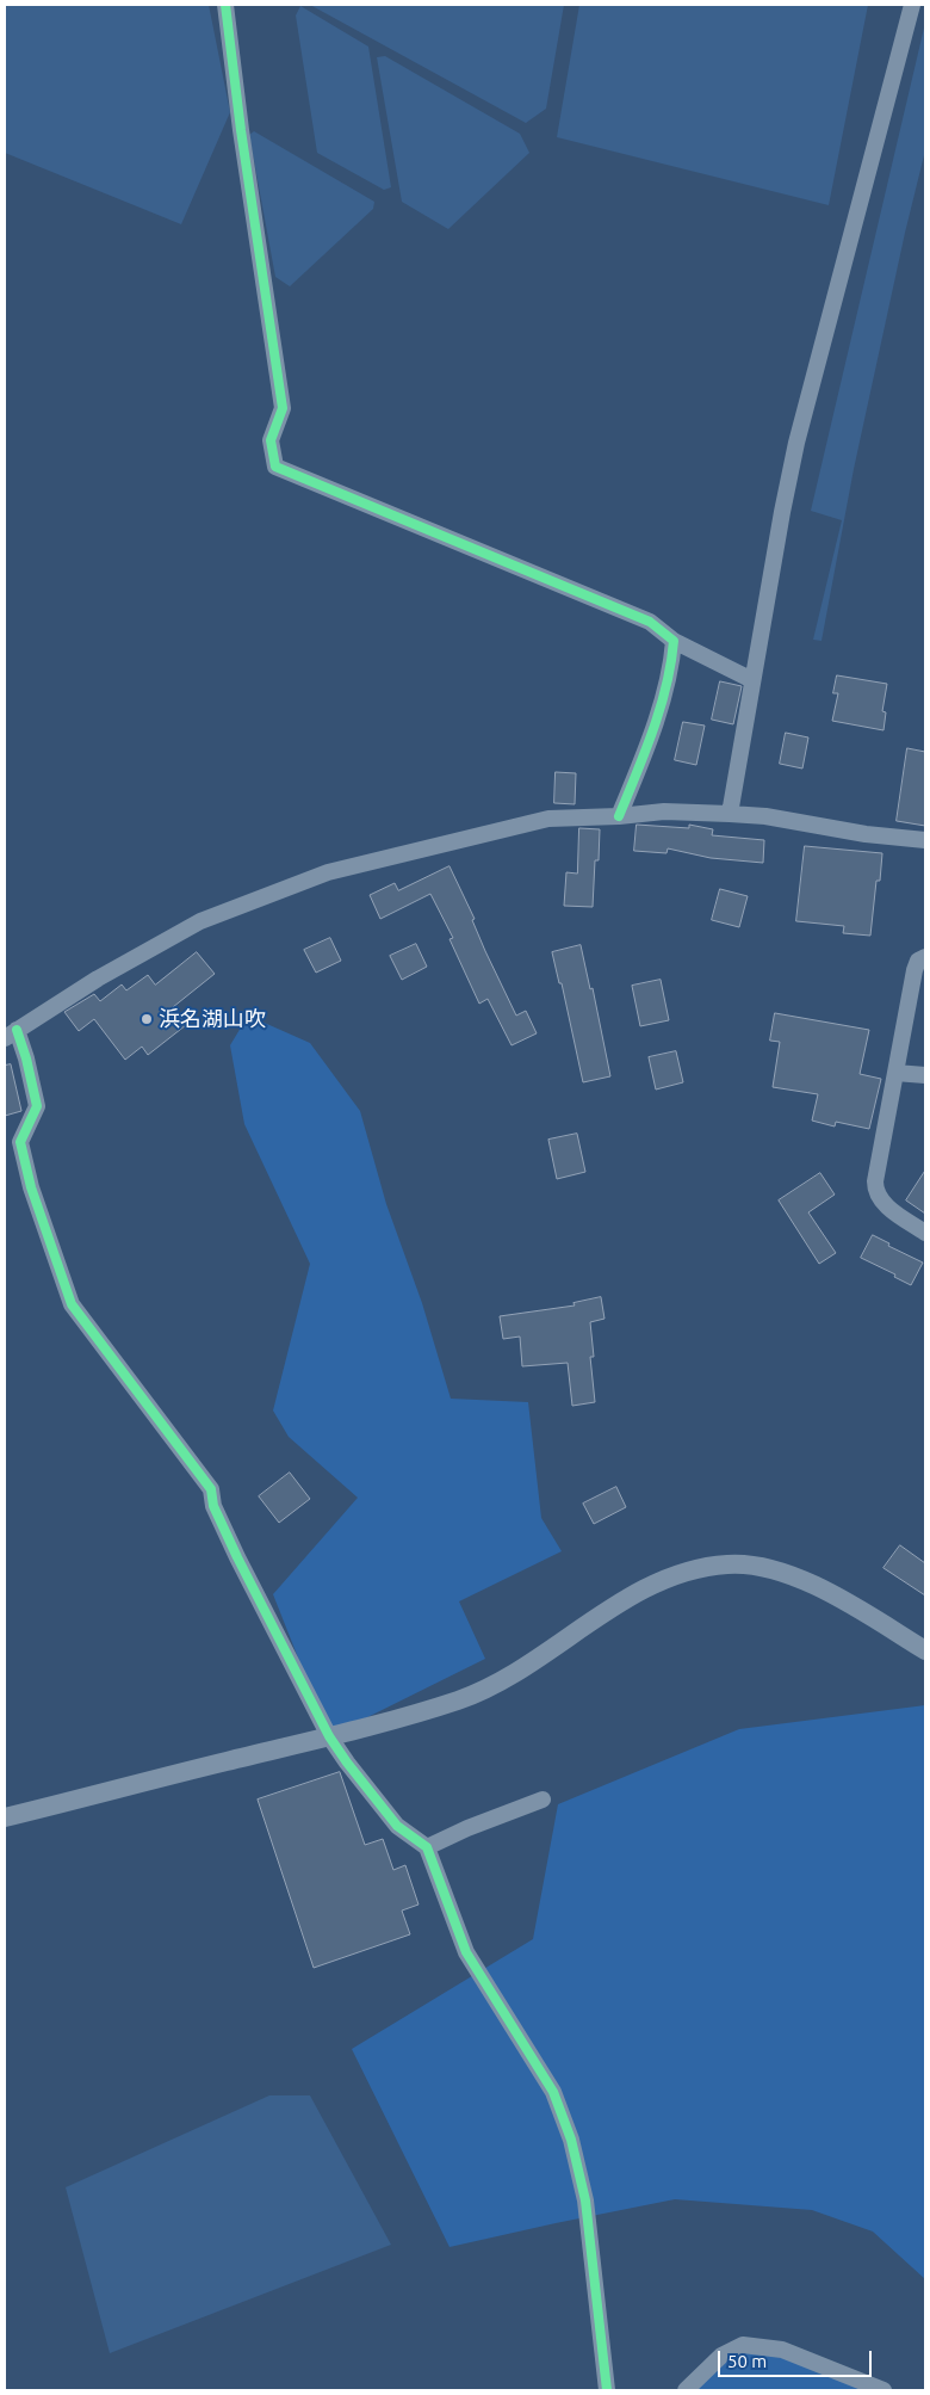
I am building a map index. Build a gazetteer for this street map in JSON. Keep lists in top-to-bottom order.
{
  "places": ["浜名湖山吹"],
  "scale_bar": "50 m"
}
